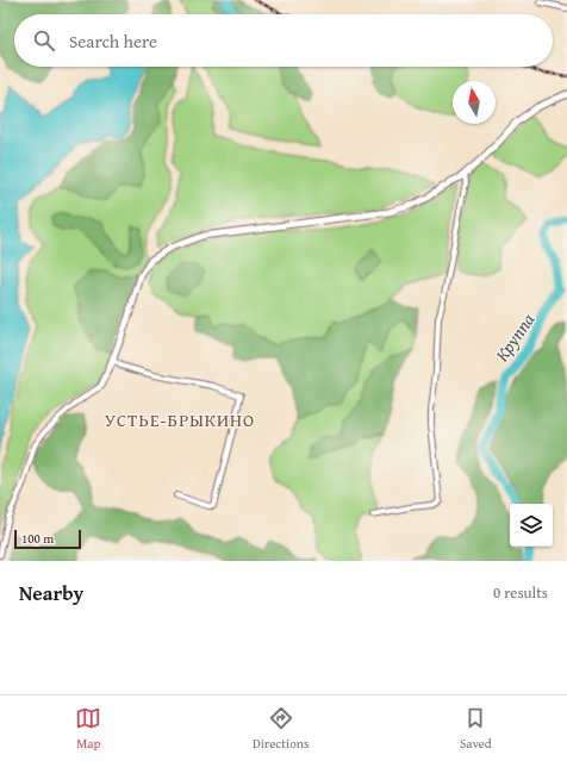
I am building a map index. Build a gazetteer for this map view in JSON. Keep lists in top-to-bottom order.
{
  "districts": ["УСТЬЕ-БРЫКИНО"],
  "water": ["Круппа"],
  "scale_bar": "100 m",
  "north": "top",
  "page": {
    "search": "Search here",
    "scale": "100 m",
    "heading": ["Nearby", "0 results"],
    "nav": ["Map", "Directions", "Saved"]
  }
}
